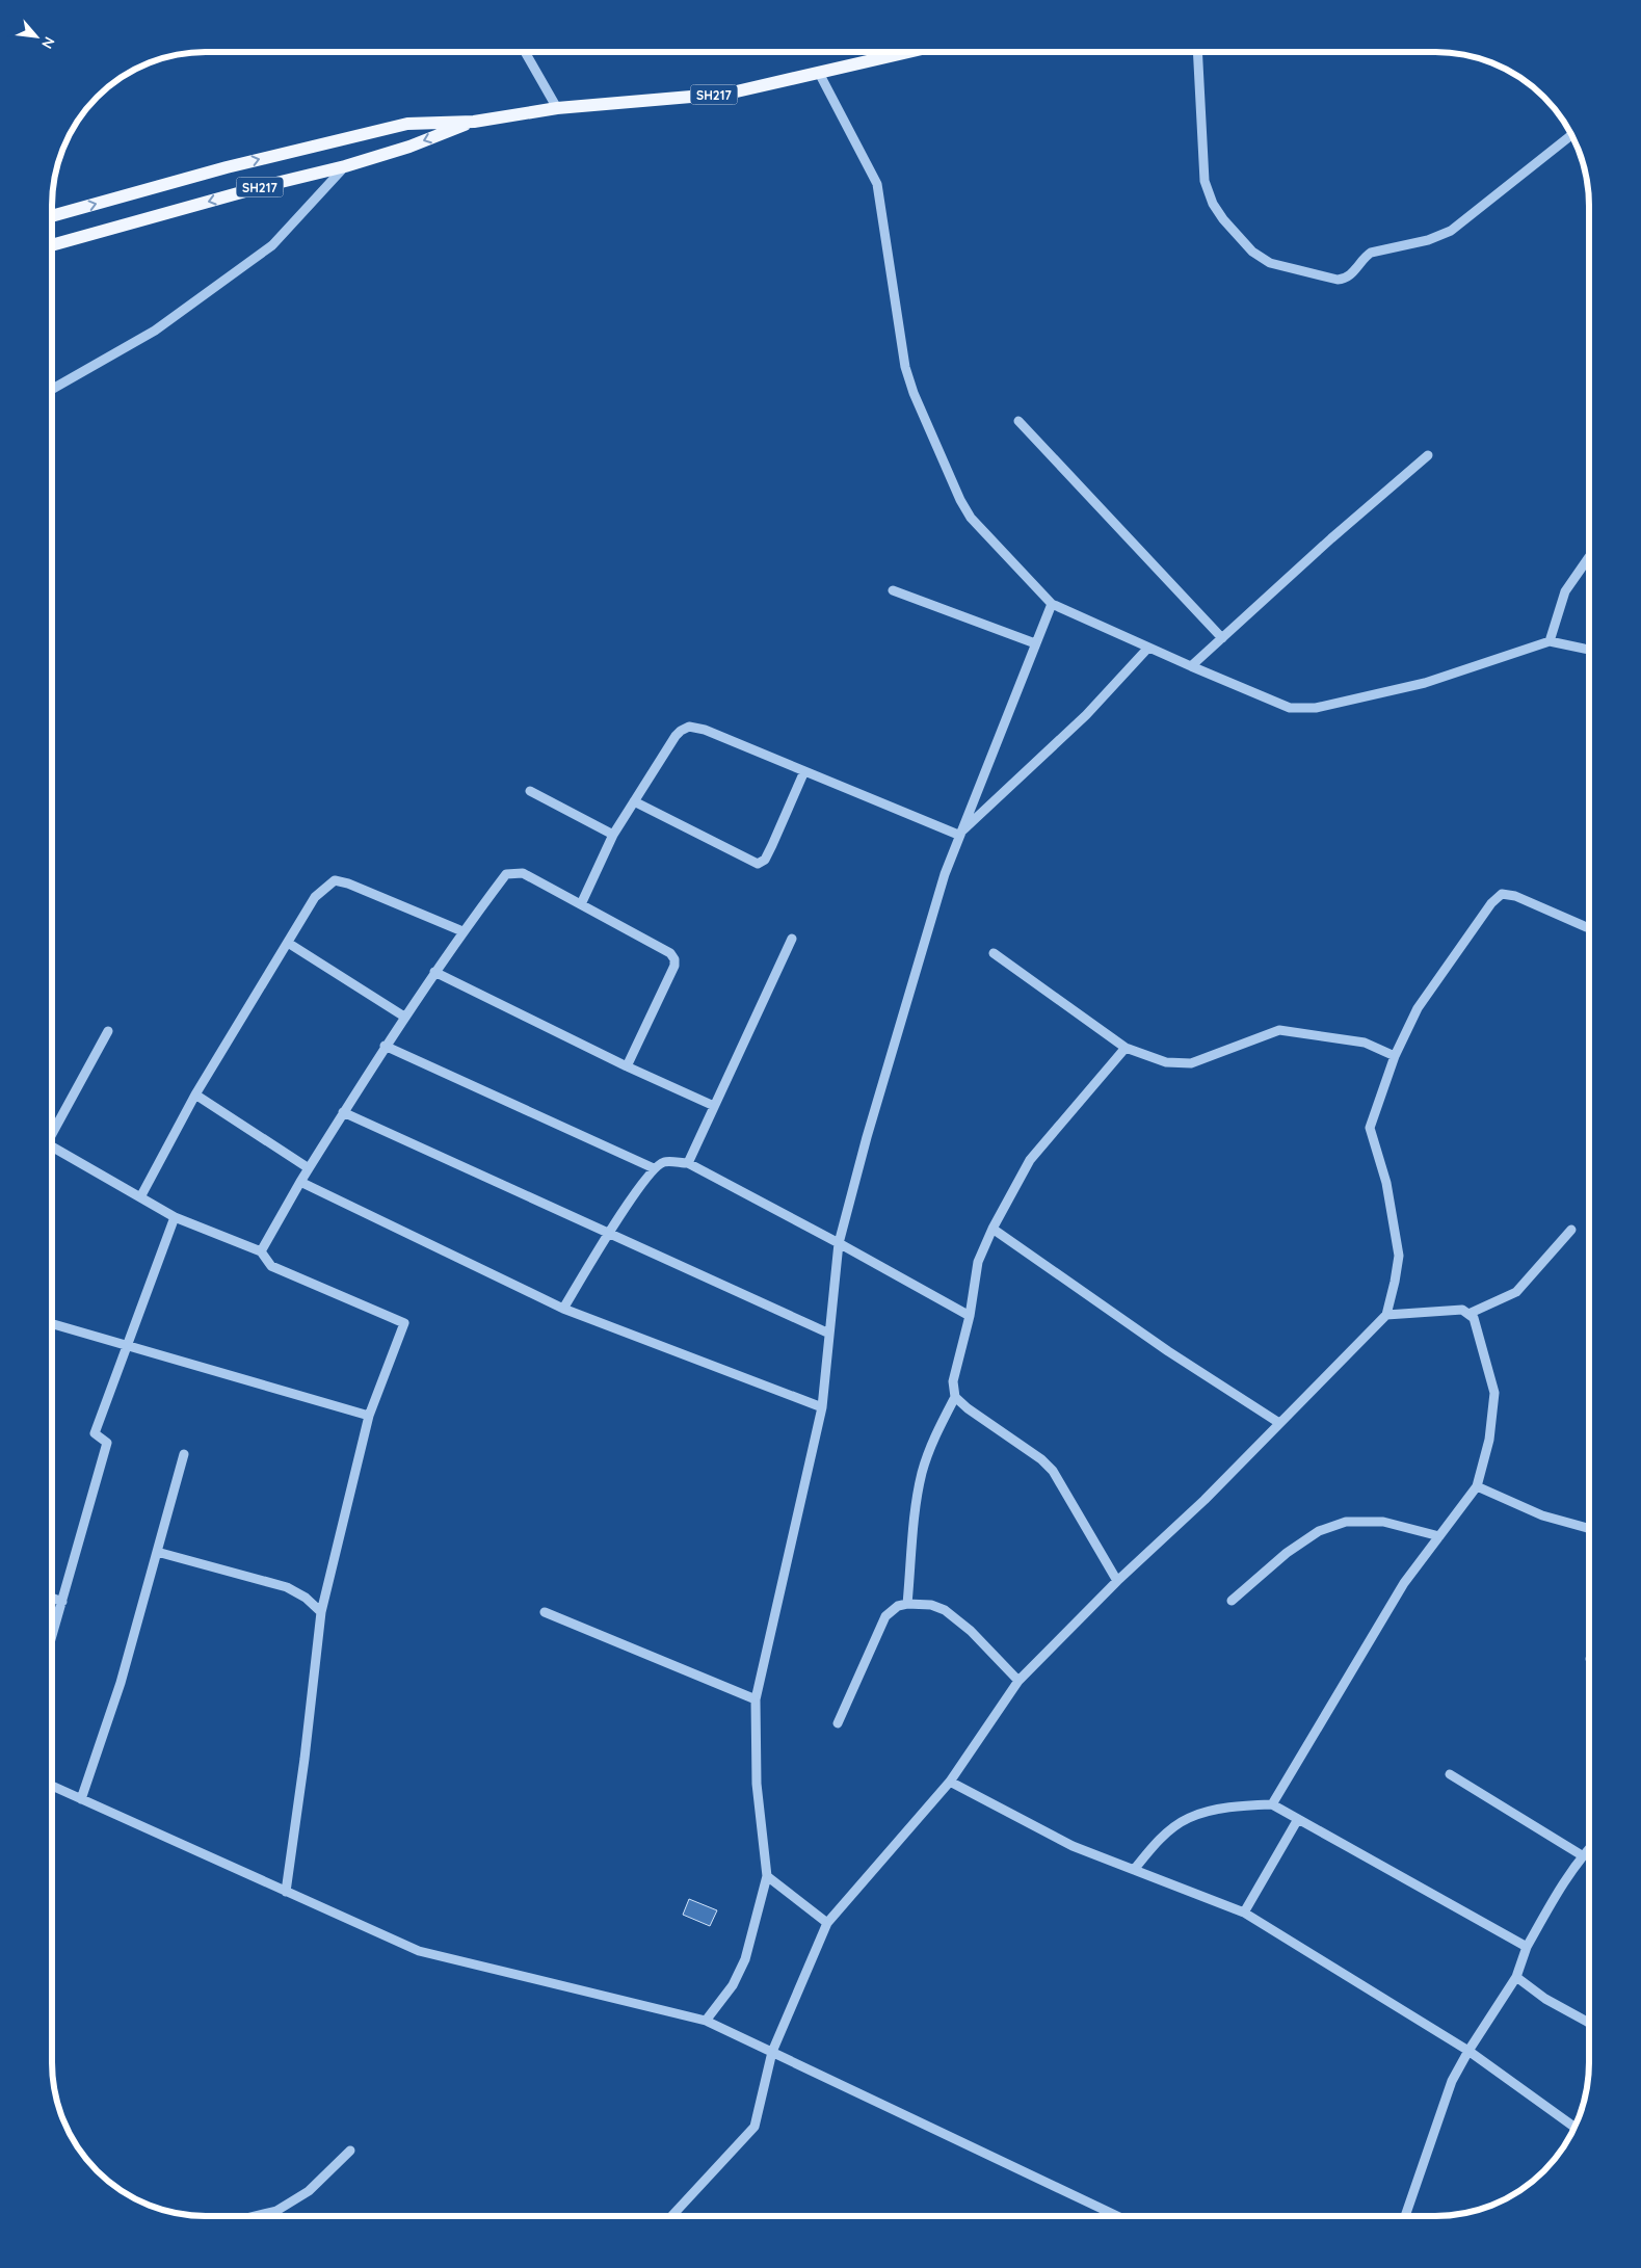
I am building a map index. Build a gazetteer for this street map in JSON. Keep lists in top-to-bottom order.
{
  "streets": {
    "main road": ["SH217"]
  },
  "north": "bottom right"
}
